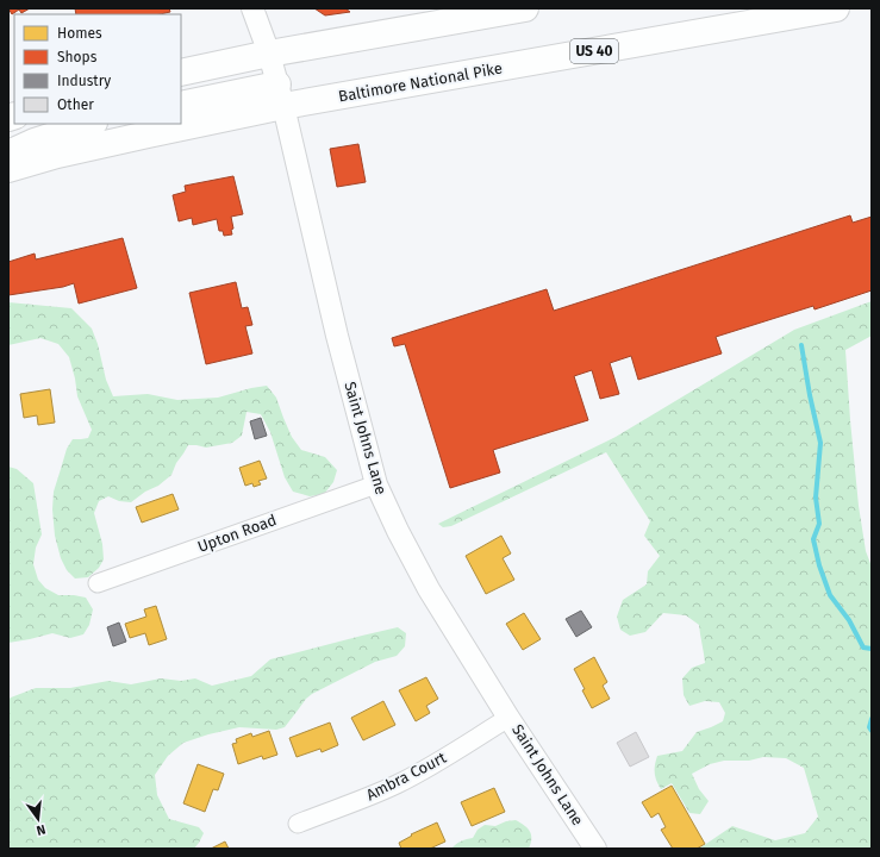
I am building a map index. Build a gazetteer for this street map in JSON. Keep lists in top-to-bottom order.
{
  "streets": {
    "main road": ["US 40", "Baltimore National Pike"],
    "street": ["Saint Johns Lane", "Upton Road", "Ambra Court"]
  },
  "crossings": [
    ["Baltimore National Pike", "Saint Johns Lane"],
    ["Saint Johns Lane", "Upton Road"],
    ["Saint Johns Lane", "Ambra Court"]
  ],
  "legend": [
    "Homes",
    "Shops",
    "Industry",
    "Other"
  ],
  "north": "bottom"
}
